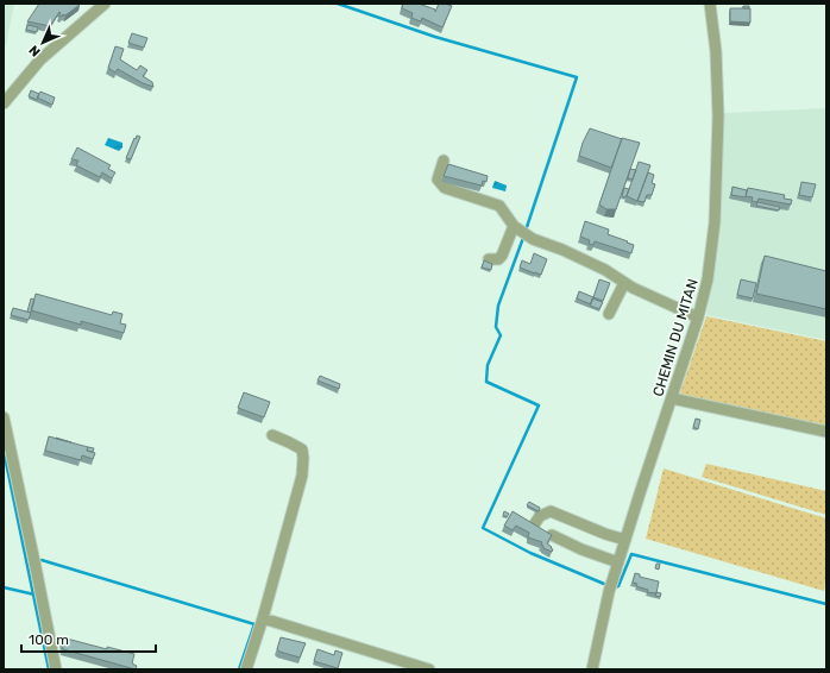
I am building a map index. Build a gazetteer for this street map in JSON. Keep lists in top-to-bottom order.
{
  "streets": {
    "street": ["CHEMIN DU MITAN"]
  },
  "scale_bar": "100 m",
  "north": "bottom left"
}
